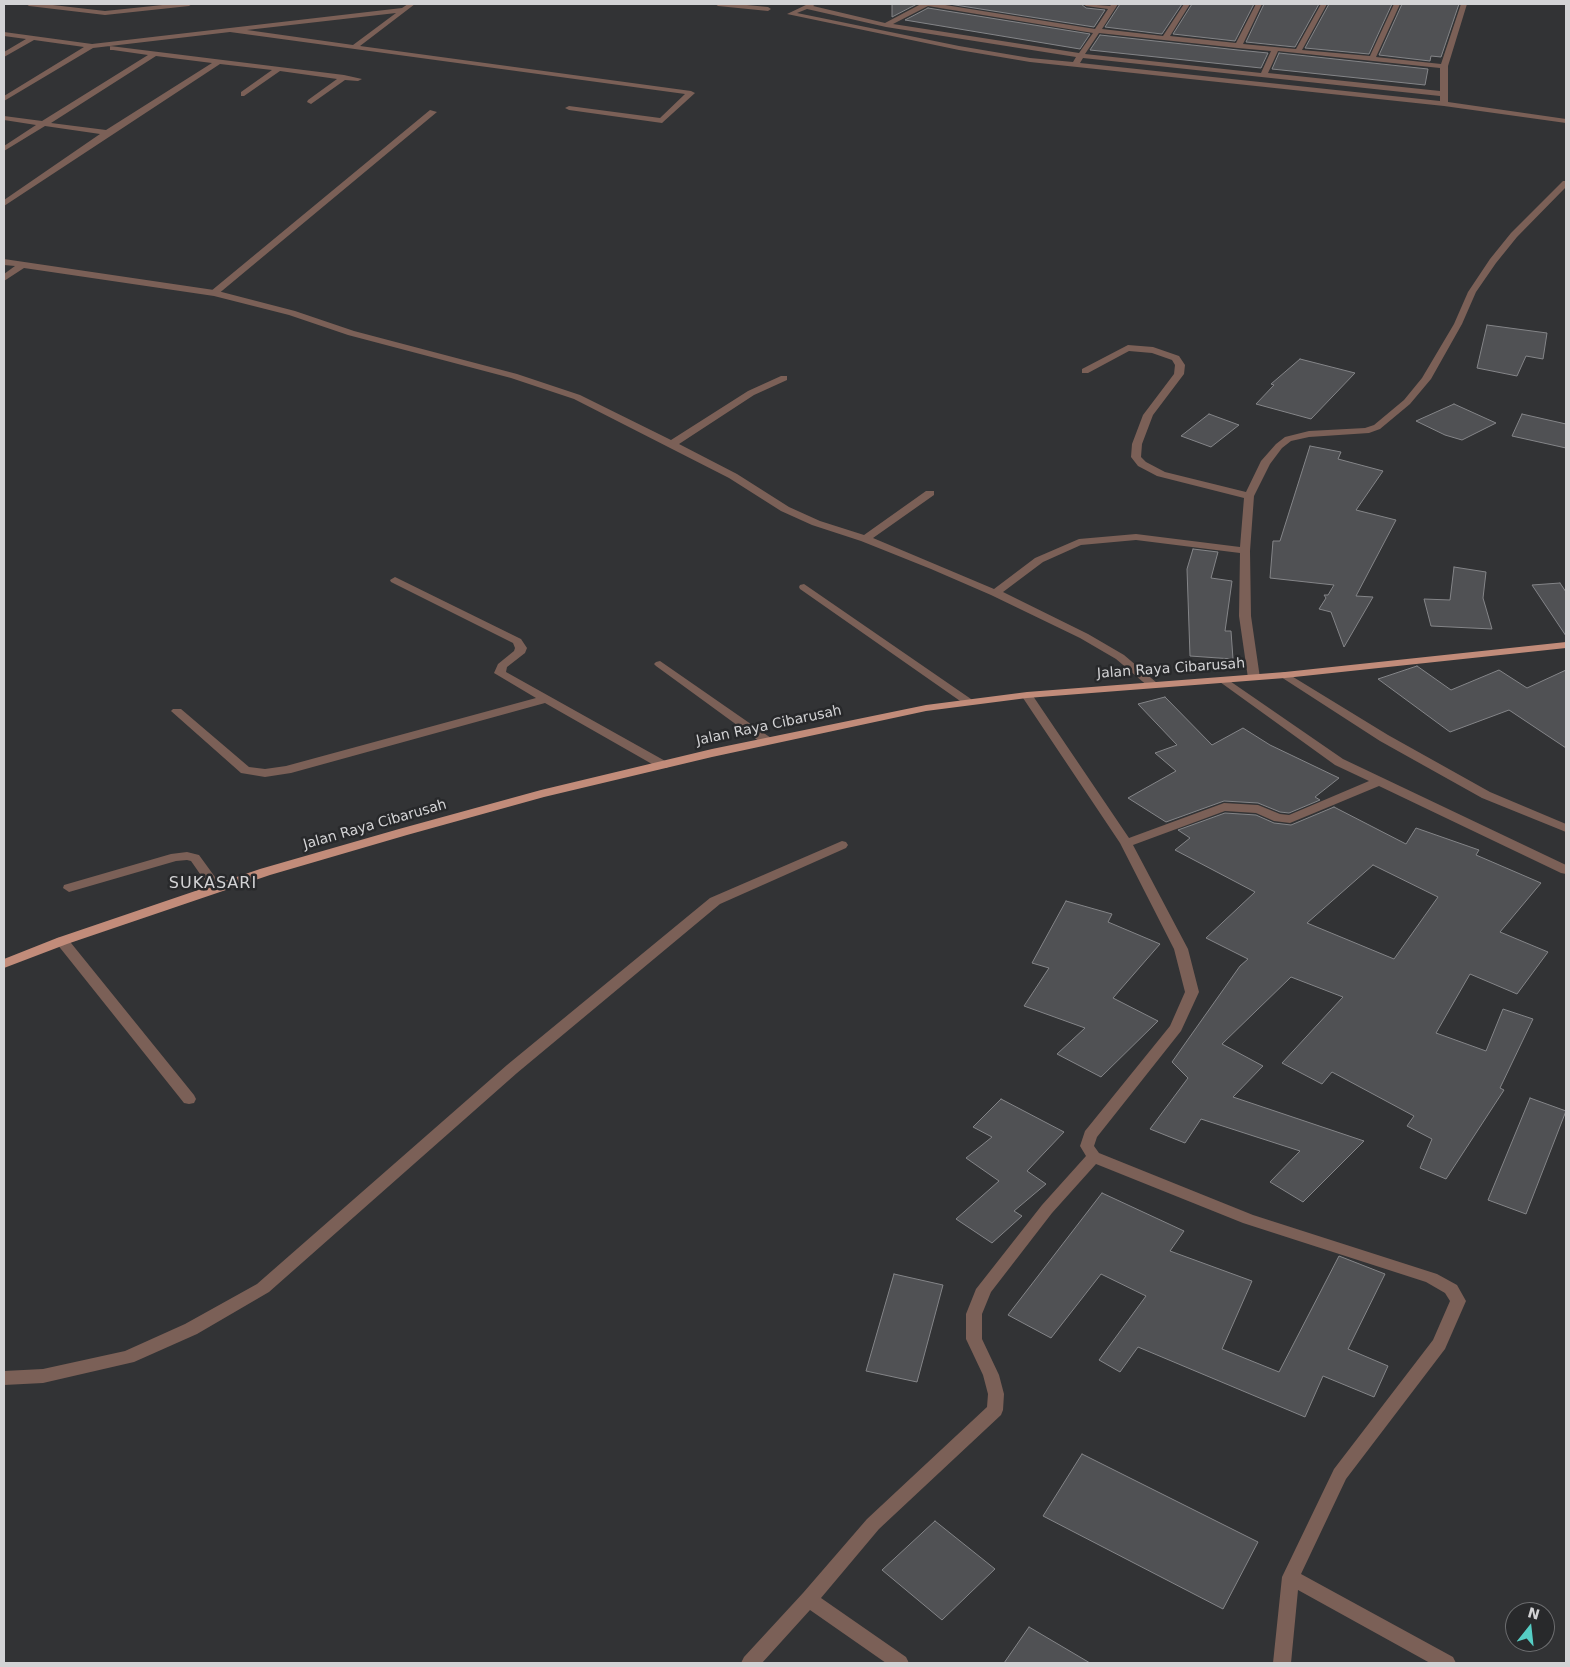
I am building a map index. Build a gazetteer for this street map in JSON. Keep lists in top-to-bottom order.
{
  "streets": {
    "main road": ["Jalan Raya Cibarusah"]
  },
  "districts": ["SUKASARI"],
  "north": "top"
}
